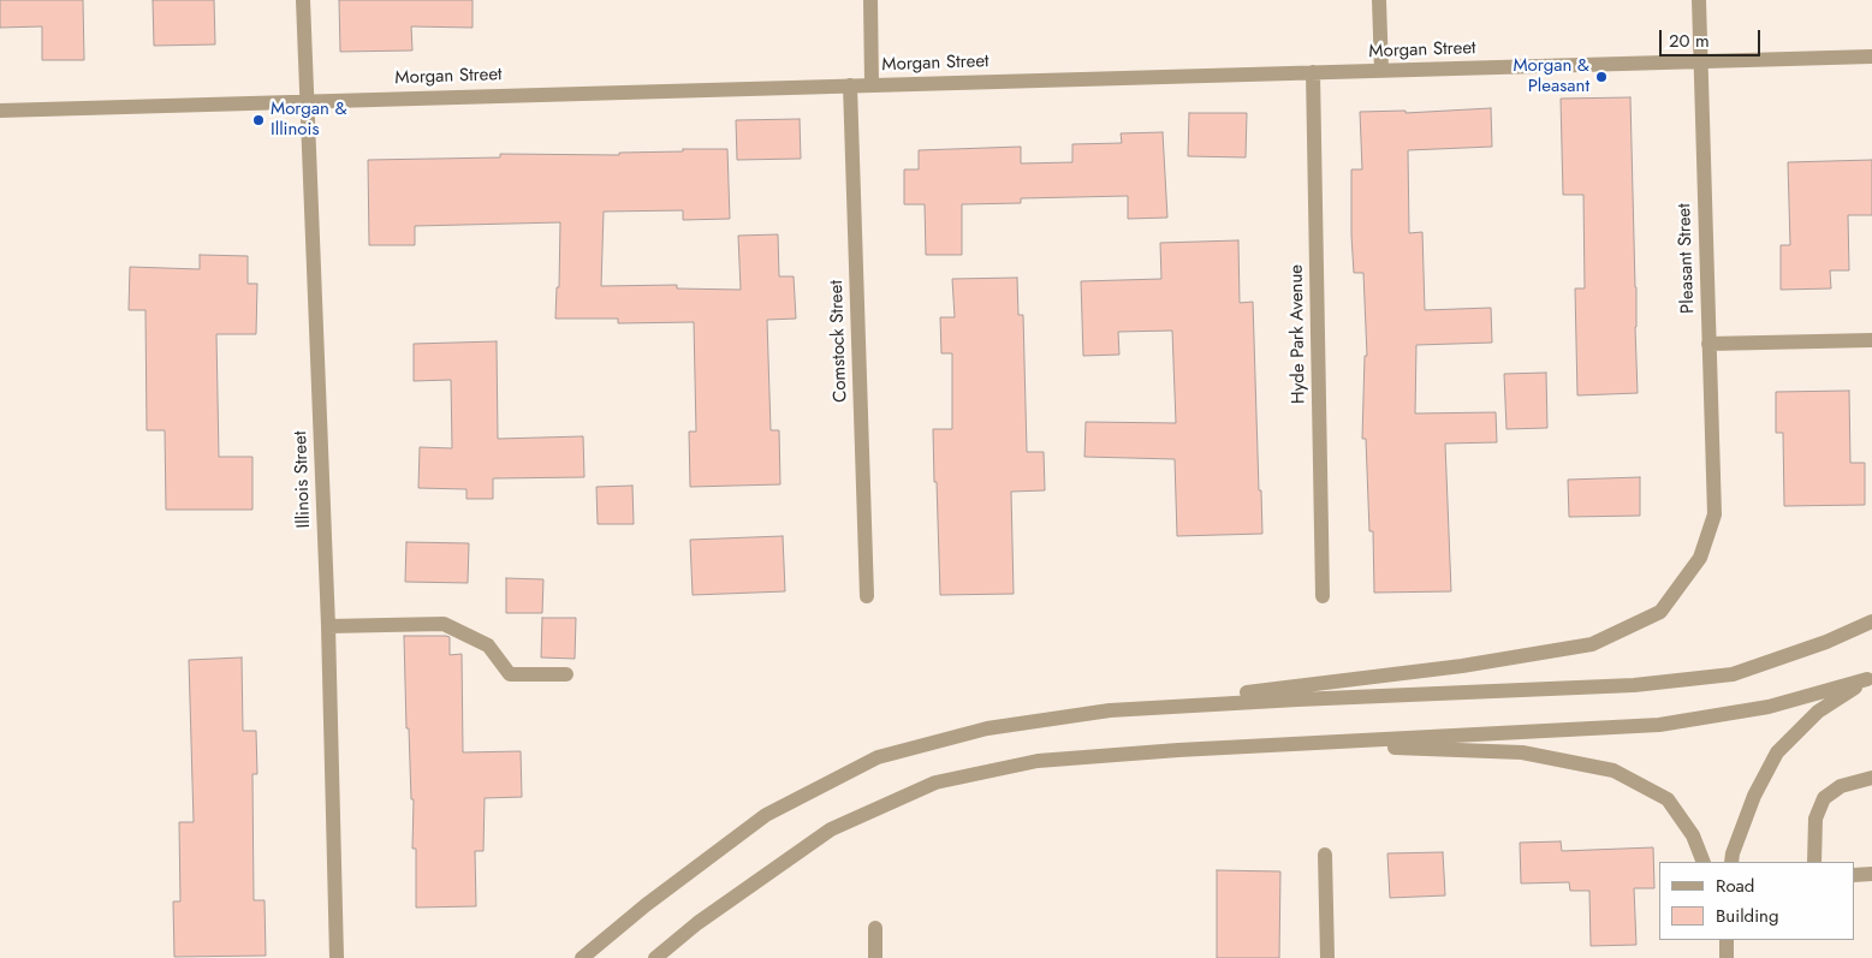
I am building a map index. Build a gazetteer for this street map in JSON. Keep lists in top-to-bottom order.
{
  "streets": {
    "street": [
      "Morgan Street",
      "Pleasant Street",
      "Hyde Park Avenue",
      "Comstock Street",
      "Illinois Street"
    ]
  },
  "crossings": [
    ["Morgan Street", "Pleasant Street"],
    ["Morgan Street", "Hyde Park Avenue"],
    ["Morgan Street", "Comstock Street"],
    ["Morgan Street", "Illinois Street"]
  ],
  "places": ["Morgan & Pleasant", "Morgan & Illinois"],
  "legend": ["Road", "Building"],
  "scale_bar": "20 m"
}
